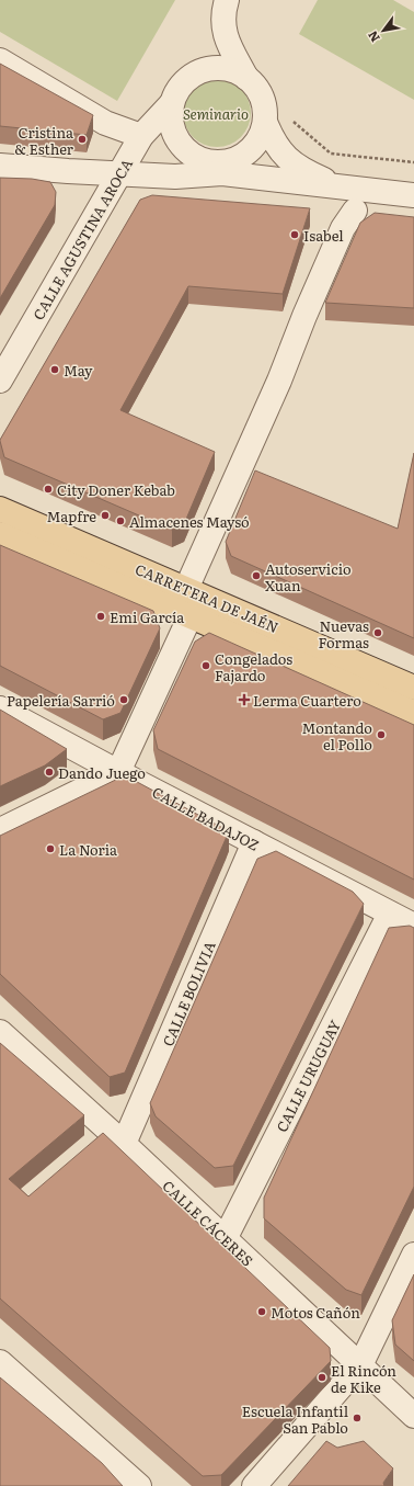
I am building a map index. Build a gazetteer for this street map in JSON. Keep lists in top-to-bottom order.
{
  "streets": {
    "main road": ["CARRETERA DE JAÉN"],
    "street": [
      "CALLE AGUSTINA AROCA",
      "CALLE BADAJOZ",
      "CALLE BOLIVIA",
      "CALLE URUGUAY",
      "CALLE CÁCERES"
    ]
  },
  "crossings": [
    ["CALLE BADAJOZ", "CALLE BOLIVIA"],
    ["CALLE BADAJOZ", "CALLE URUGUAY"],
    ["CALLE BOLIVIA", "CALLE CÁCERES"],
    ["CALLE URUGUAY", "CALLE CÁCERES"]
  ],
  "parks": ["Seminario"],
  "places": {
    "other": [
      "Cristina & Esther",
      "Isabel",
      "May",
      "City Doner Kebab",
      "Mapfre",
      "Almacenes Maysó",
      "Autoservicio Xuan",
      "Emi García",
      "Nuevas Formas",
      "Congelados Fajardo",
      "Papelería Sarrió",
      "Montando el Pollo",
      "Dando Juego",
      "La Noria",
      "Motos Cañón",
      "El Rincón de Kike",
      "Escuela Infantil San Pablo"
    ],
    "health": ["Lerma Cuartero"]
  },
  "north": "bottom left"
}
